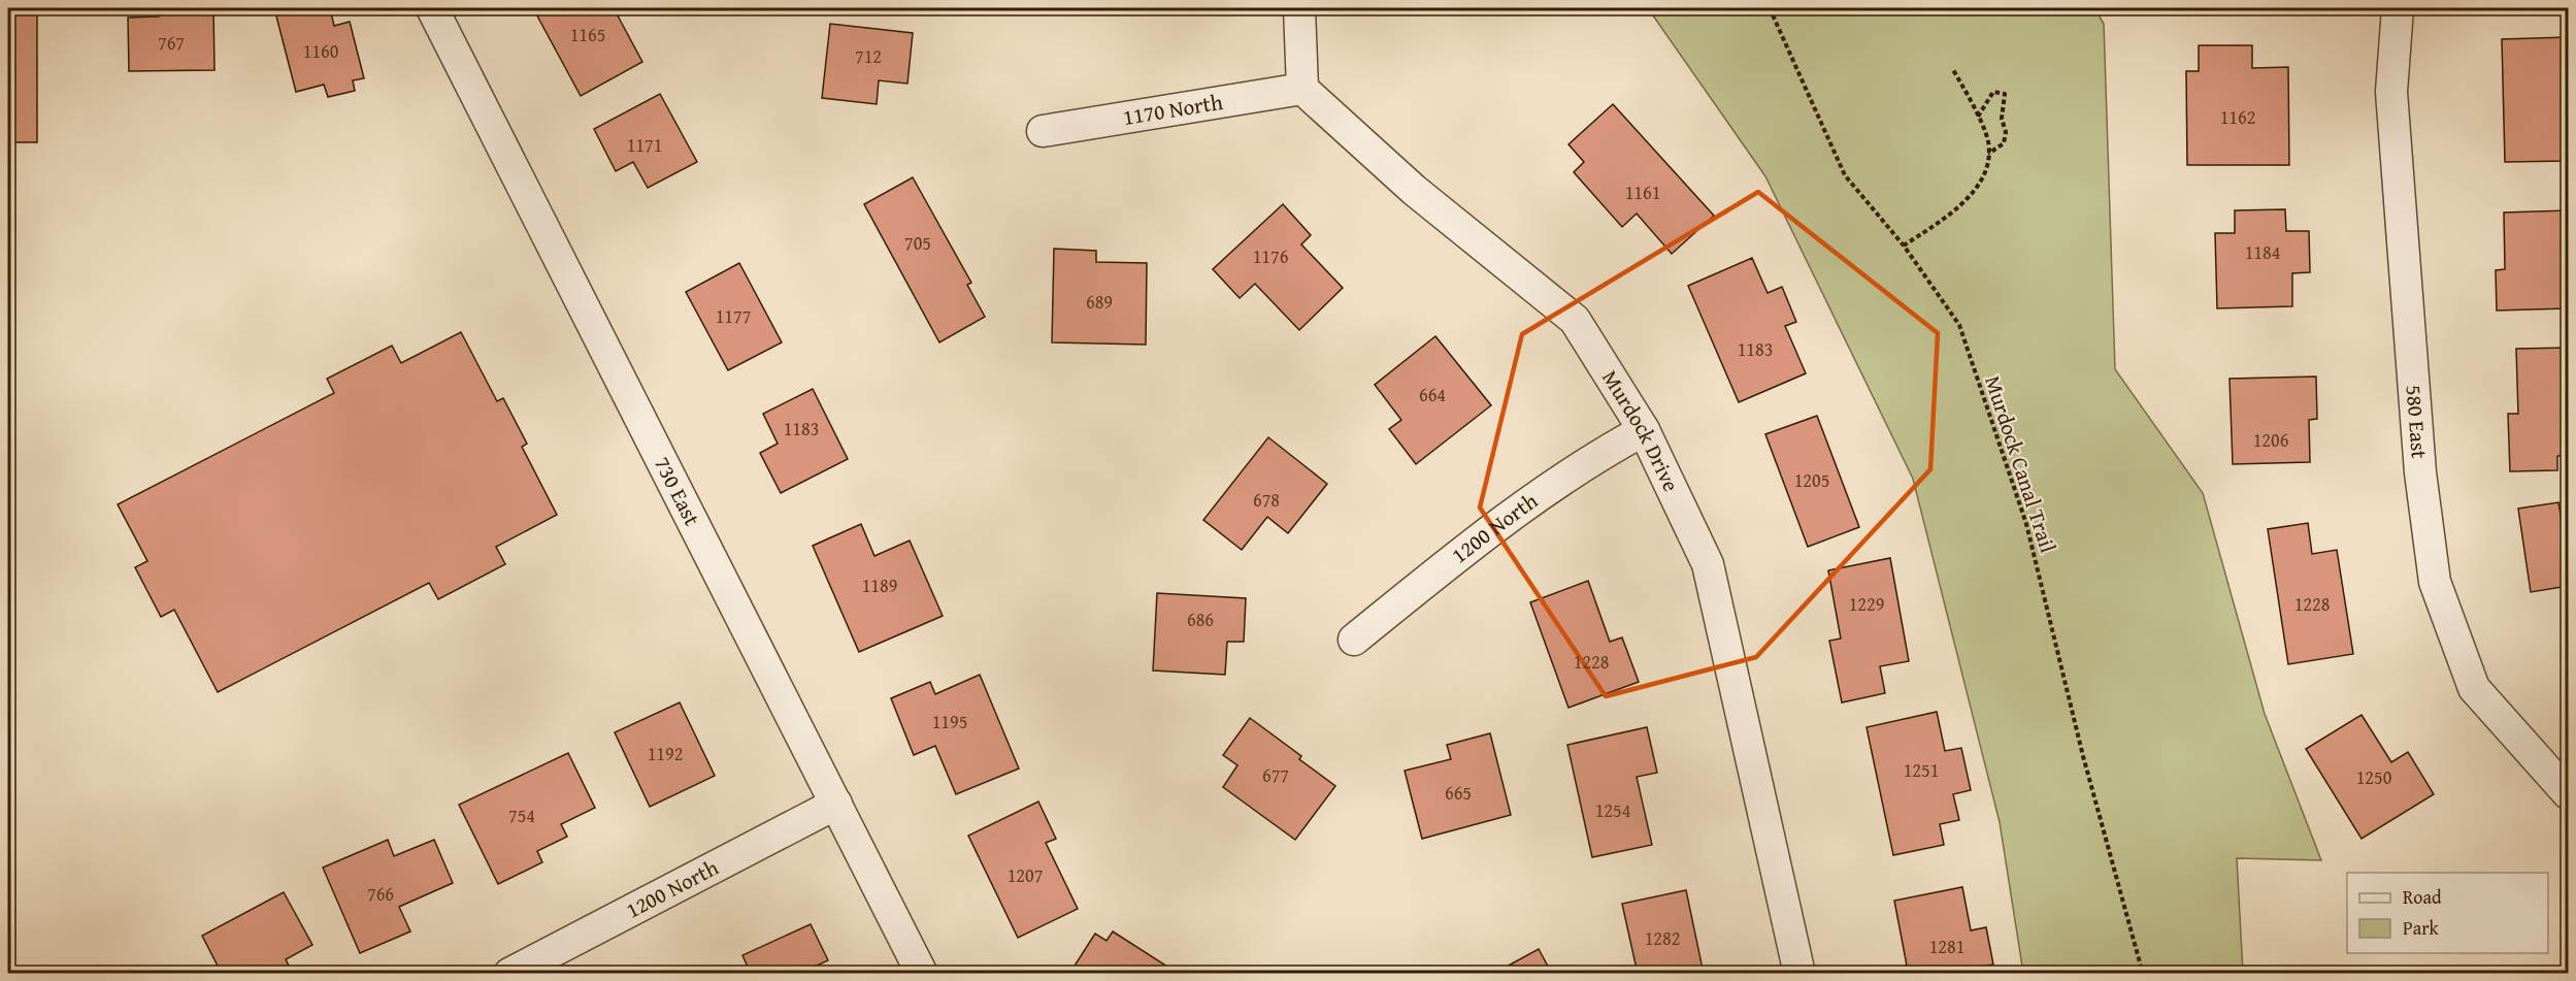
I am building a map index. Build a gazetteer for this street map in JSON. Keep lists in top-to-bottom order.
{
  "streets": {
    "street": [
      "1170 North",
      "580 East",
      "Murdock Drive",
      "730 East",
      "1200 North"
    ],
    "path": ["Murdock Canal Trail"]
  },
  "crossings": [
    ["1170 North", "Murdock Drive"],
    ["Murdock Drive", "1200 North"],
    ["730 East", "1200 North"]
  ],
  "house_numbers": [
    "1165",
    "767",
    "1160",
    "712",
    "1162",
    "1171",
    "1161",
    "705",
    "1184",
    "1176",
    "689",
    "1177",
    "1183",
    "664",
    "1183",
    "1206",
    "1205",
    "678",
    "1189",
    "1229",
    "1228",
    "686",
    "1228",
    "1195",
    "1192",
    "1251",
    "677",
    "1250",
    "665",
    "1254",
    "754",
    "1207",
    "766",
    "1282",
    "1281"
  ],
  "legend": ["Road", "Park"]
}
